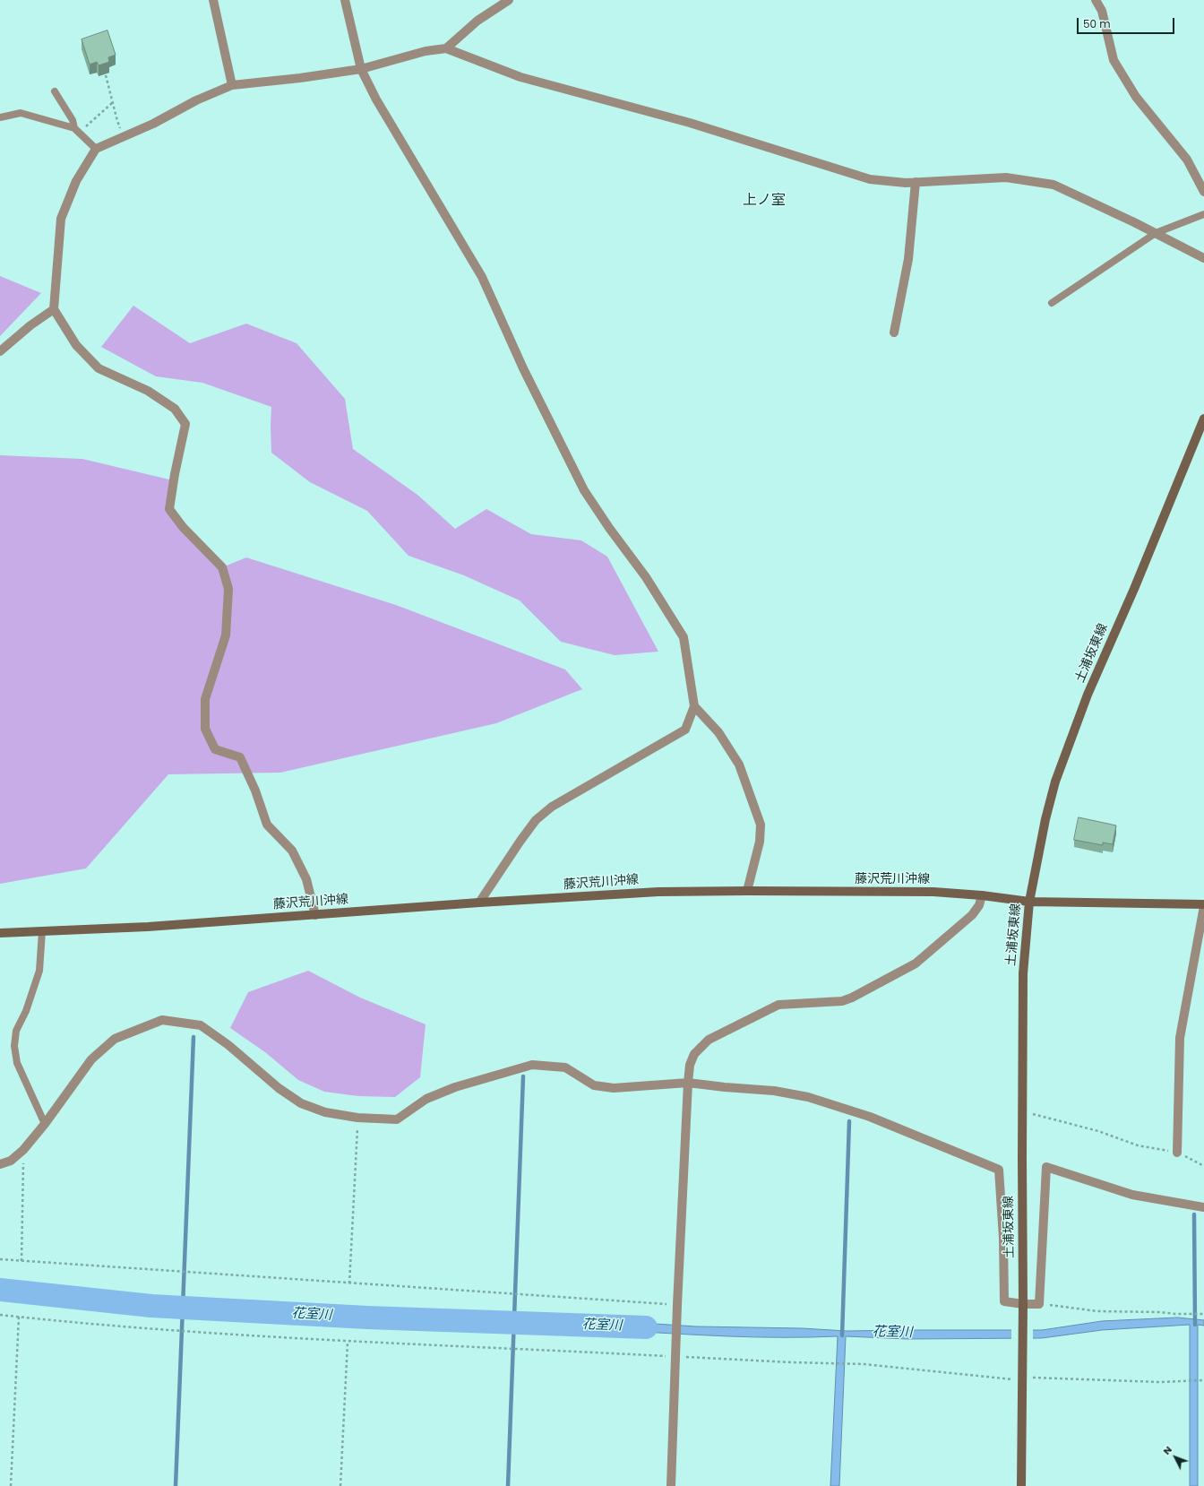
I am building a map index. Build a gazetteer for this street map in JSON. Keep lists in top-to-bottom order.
{
  "streets": {
    "main road": ["土浦坂東線", "藤沢荒川沖線"]
  },
  "crossings": [
    ["土浦坂東線", "藤沢荒川沖線"]
  ],
  "districts": ["上ノ室"],
  "water": ["花室川"],
  "scale_bar": "50 m",
  "north": "top left"
}
